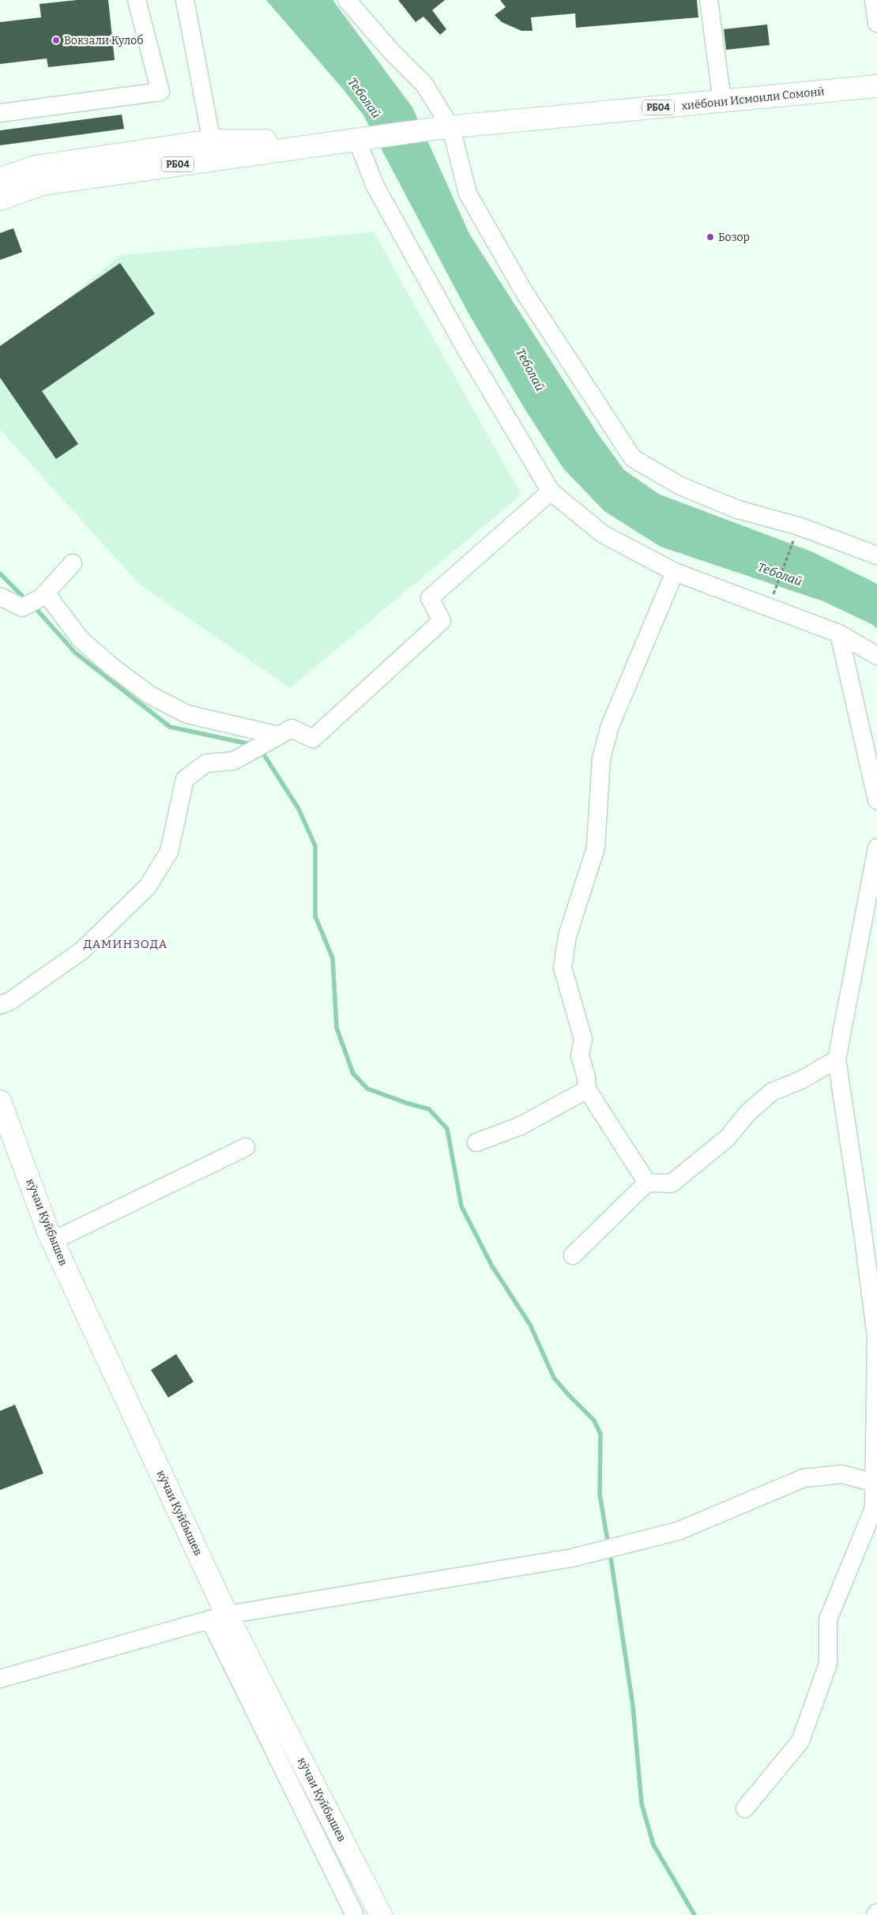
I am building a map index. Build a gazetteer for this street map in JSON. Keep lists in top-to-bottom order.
{
  "streets": {
    "main road": ["хиёбони Исмоили Сомонӣ", "РБ04", "кӯчаи Куйбышев"]
  },
  "crossings": [
    ["хиёбони Исмоили Сомонӣ", "РБ04"]
  ],
  "districts": ["ДАМИНЗОДА"],
  "water": ["Теболай"],
  "places": ["Вокзали Кулоб", "Бозор"]
}
